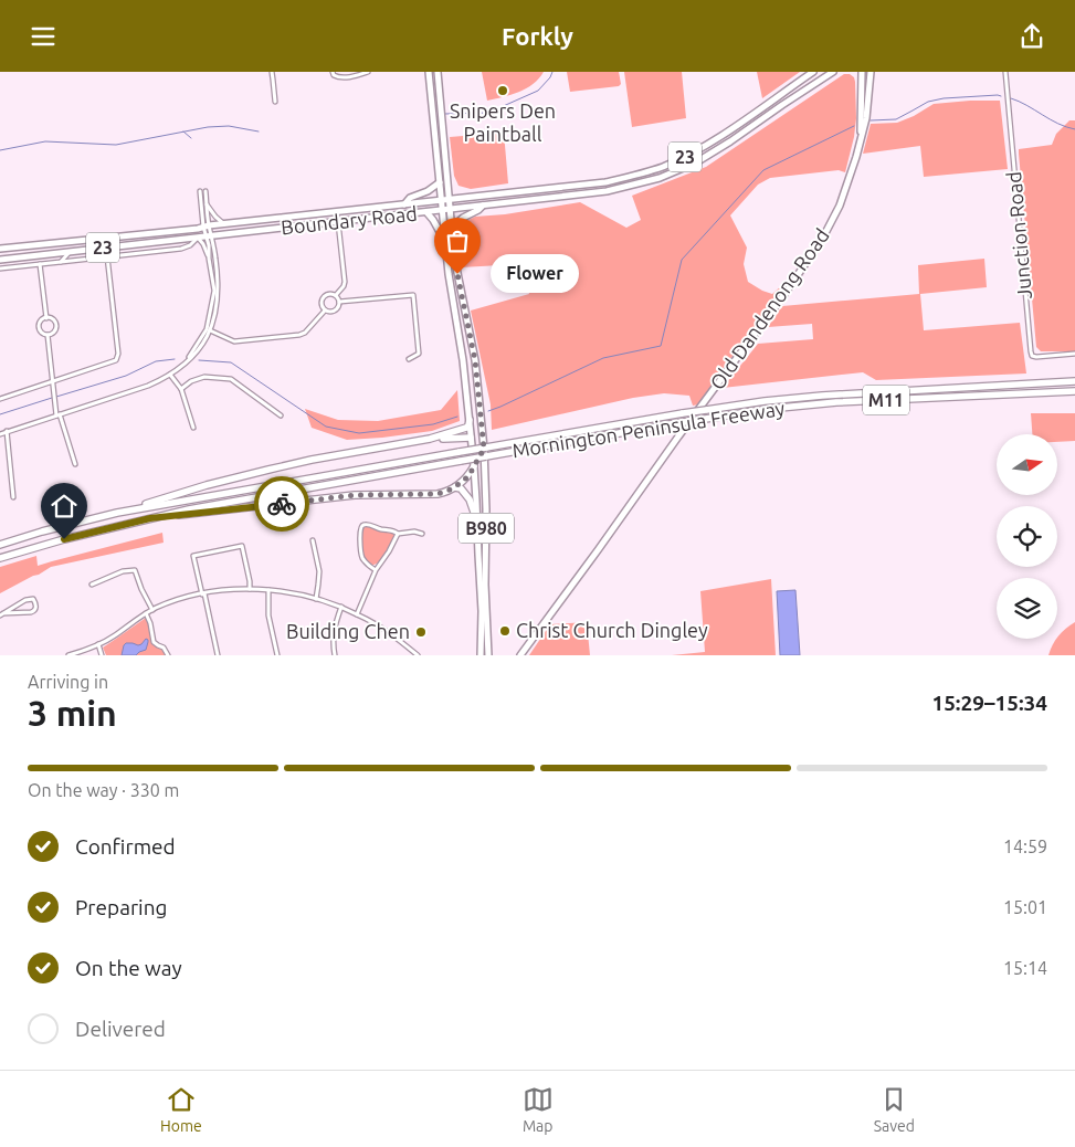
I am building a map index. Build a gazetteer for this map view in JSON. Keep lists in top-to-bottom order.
{
  "streets": {
    "highway": ["M11", "Mornington Peninsula Freeway"],
    "main road": [
      "23",
      "Boundary Road",
      "Old Dandenong Road",
      "B980"
    ],
    "street": ["Junction Road"]
  },
  "crossings": [
    ["Boundary Road", "B980"],
    ["Mornington Peninsula Freeway", "B980"]
  ],
  "places": [
    "Snipers Den Paintball",
    "Flower",
    "Christ Church Dingley",
    "Building Chen"
  ],
  "north": "right",
  "page": {
    "header": "Forkly",
    "bubble": "Flower",
    "heading": ["3 min", "Arriving in", "15:29–15:34"],
    "bar": "On the way · 330 m",
    "list": [
      ["Confirmed", "14:59"],
      ["Preparing", "15:01"],
      ["On the way", "15:14"],
      "Delivered"
    ],
    "tabs": ["Home", "Map", "Saved"]
  }
}
